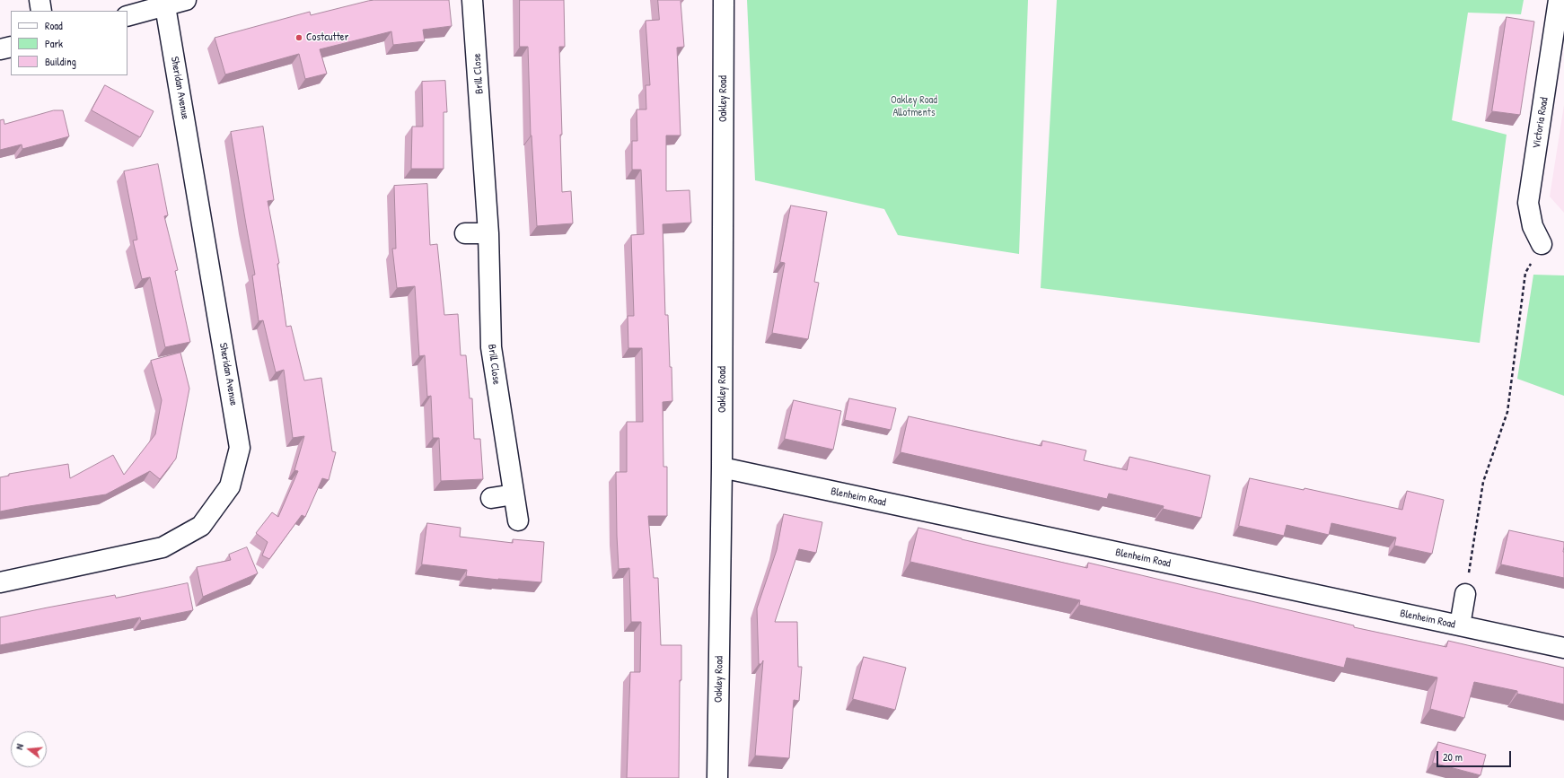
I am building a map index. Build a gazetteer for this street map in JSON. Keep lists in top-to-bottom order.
{
  "streets": {
    "street": [
      "Brill Close",
      "Sheridan Avenue",
      "Oakley Road",
      "Victoria Road",
      "Blenheim Road"
    ]
  },
  "crossings": [
    ["Oakley Road", "Blenheim Road"]
  ],
  "parks": ["Oakley Road Allotments"],
  "places": ["Costcutter"],
  "legend": ["Road", "Park", "Building"],
  "scale_bar": "20 m",
  "north": "left"
}
